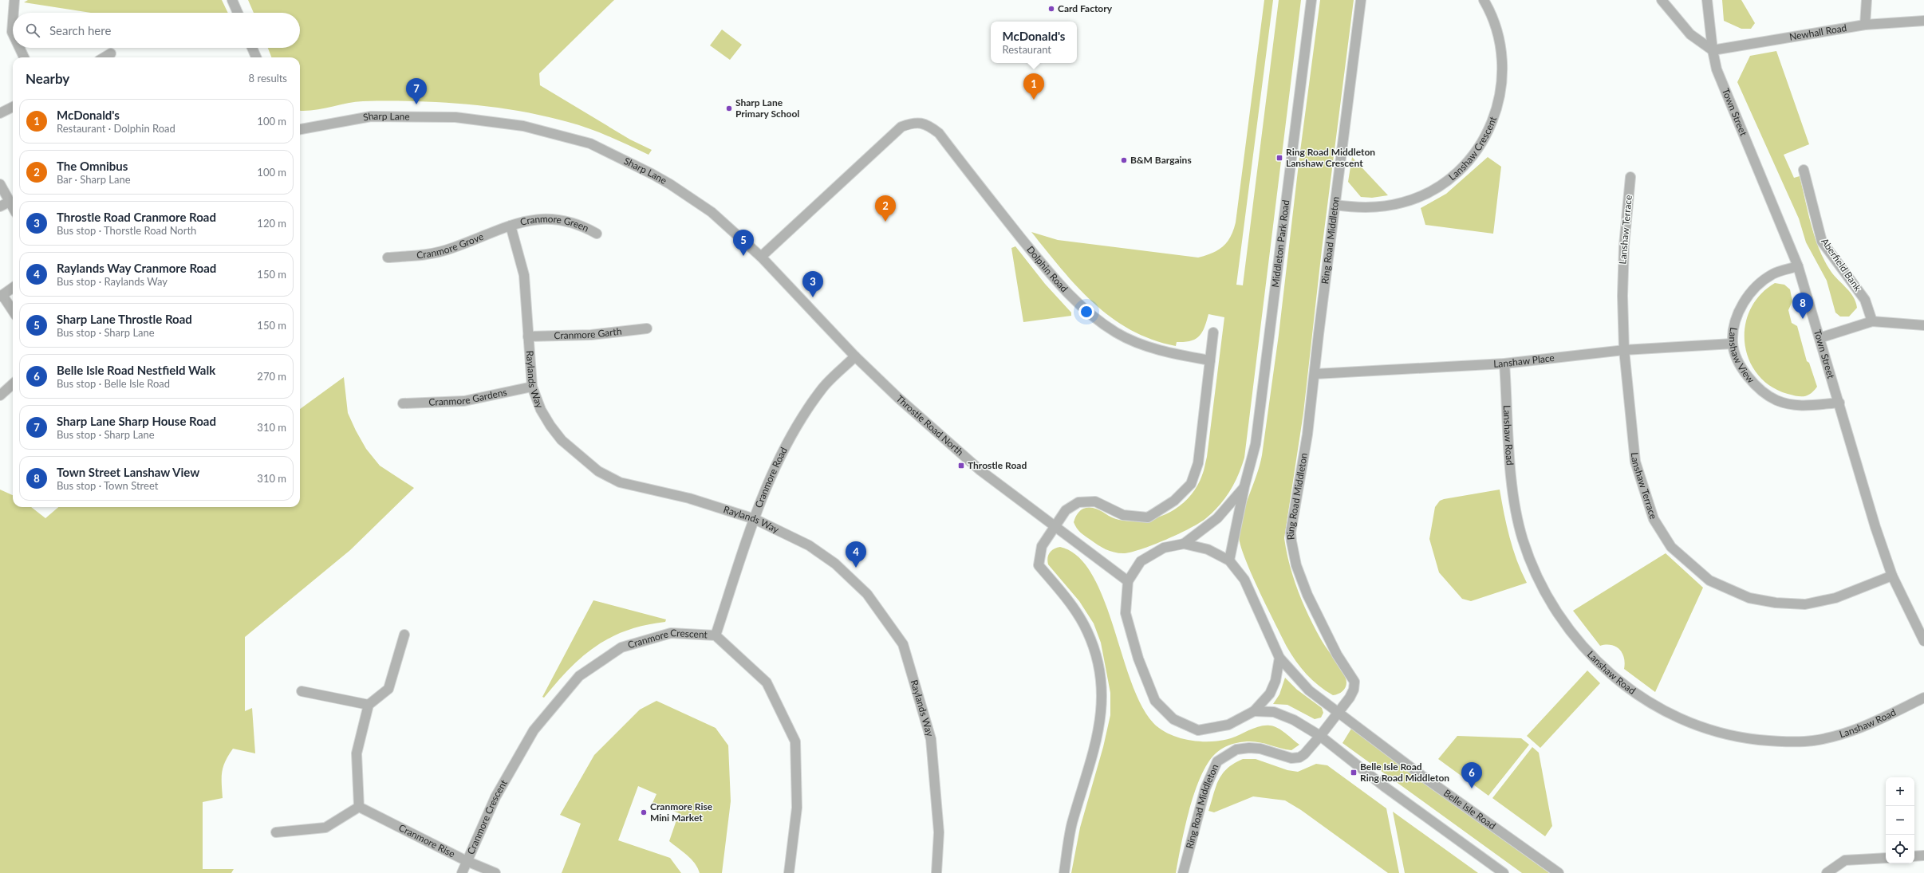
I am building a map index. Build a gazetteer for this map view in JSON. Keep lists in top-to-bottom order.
{
  "streets": {
    "street": [
      "Newhall Road",
      "Town Street",
      "Sharp Lane",
      "Lanshaw Crescent",
      "Cranmore Green",
      "Lanshaw Terrace",
      "Ring Road Middleton",
      "Middleton Park Road",
      "Cranmore Grove",
      "Aberfield Bank",
      "Dolphin Road",
      "Cranmore Garth",
      "Lanshaw View",
      "Lanshaw Place",
      "Raylands Way",
      "Cranmore Gardens",
      "Throstle Road North",
      "Lanshaw Road",
      "Cranmore Road",
      "Cranmore Crescent",
      "Belle Isle Road",
      "Cranmore Rise"
    ]
  },
  "crossings": [
    ["Newhall Road", "Town Street"],
    ["Town Street", "Lanshaw Terrace"],
    ["Town Street", "Lanshaw View"],
    ["Sharp Lane", "Dolphin Road"],
    ["Sharp Lane", "Throstle Road North"],
    ["Sharp Lane", "Cranmore Road"],
    ["Lanshaw Crescent", "Ring Road Middleton"],
    ["Cranmore Green", "Cranmore Grove"],
    ["Cranmore Green", "Raylands Way"],
    ["Lanshaw Terrace", "Lanshaw Place"],
    ["Ring Road Middleton", "Lanshaw Place"],
    ["Ring Road Middleton", "Belle Isle Road"],
    ["Middleton Park Road", "Throstle Road North"],
    ["Middleton Park Road", "Belle Isle Road"],
    ["Cranmore Grove", "Raylands Way"],
    ["Cranmore Garth", "Raylands Way"],
    ["Lanshaw View", "Lanshaw Place"],
    ["Lanshaw Place", "Lanshaw Road"],
    ["Raylands Way", "Cranmore Gardens"],
    ["Raylands Way", "Cranmore Road"],
    ["Throstle Road North", "Cranmore Road"],
    ["Cranmore Road", "Cranmore Crescent"],
    ["Cranmore Crescent", "Cranmore Rise"]
  ],
  "places": {
    "other": [
      "Card Factory",
      "Sharp Lane Primary School",
      "B&M Bargains",
      "Cranmore Rise Mini Market"
    ],
    "transit": ["Ring Road Middleton Lanshaw Crescent", "Throstle Road", "Belle Isle Road Ring Road Middleton"]
  },
  "page": {
    "search": "Search here",
    "popup": ["McDonald's", "Restaurant"],
    "heading": ["Nearby", "8 results"],
    "pins": [
      "1",
      "7",
      "2",
      "5",
      "3",
      "8",
      "4",
      "6"
    ],
    "list": [
      {
        "mark": "1",
        "name": "McDonald's",
        "note": "Restaurant · Dolphin Road",
        "value": "100 m"
      },
      {
        "mark": "2",
        "name": "The Omnibus",
        "note": "Bar · Sharp Lane",
        "value": "100 m"
      },
      {
        "mark": "3",
        "name": "Throstle Road Cranmore Road",
        "note": "Bus stop · Thorstle Road North",
        "value": "120 m"
      },
      {
        "mark": "4",
        "name": "Raylands Way Cranmore Road",
        "note": "Bus stop · Raylands Way",
        "value": "150 m"
      },
      {
        "mark": "5",
        "name": "Sharp Lane Throstle Road",
        "note": "Bus stop · Sharp Lane",
        "value": "150 m"
      },
      {
        "mark": "6",
        "name": "Belle Isle Road Nestfield Walk",
        "note": "Bus stop · Belle Isle Road",
        "value": "270 m"
      },
      {
        "mark": "7",
        "name": "Sharp Lane Sharp House Road",
        "note": "Bus stop · Sharp Lane",
        "value": "310 m"
      },
      {
        "mark": "8",
        "name": "Town Street Lanshaw View",
        "note": "Bus stop · Town Street",
        "value": "310 m"
      }
    ],
    "map_buttons": ["+", "−"]
  }
}
